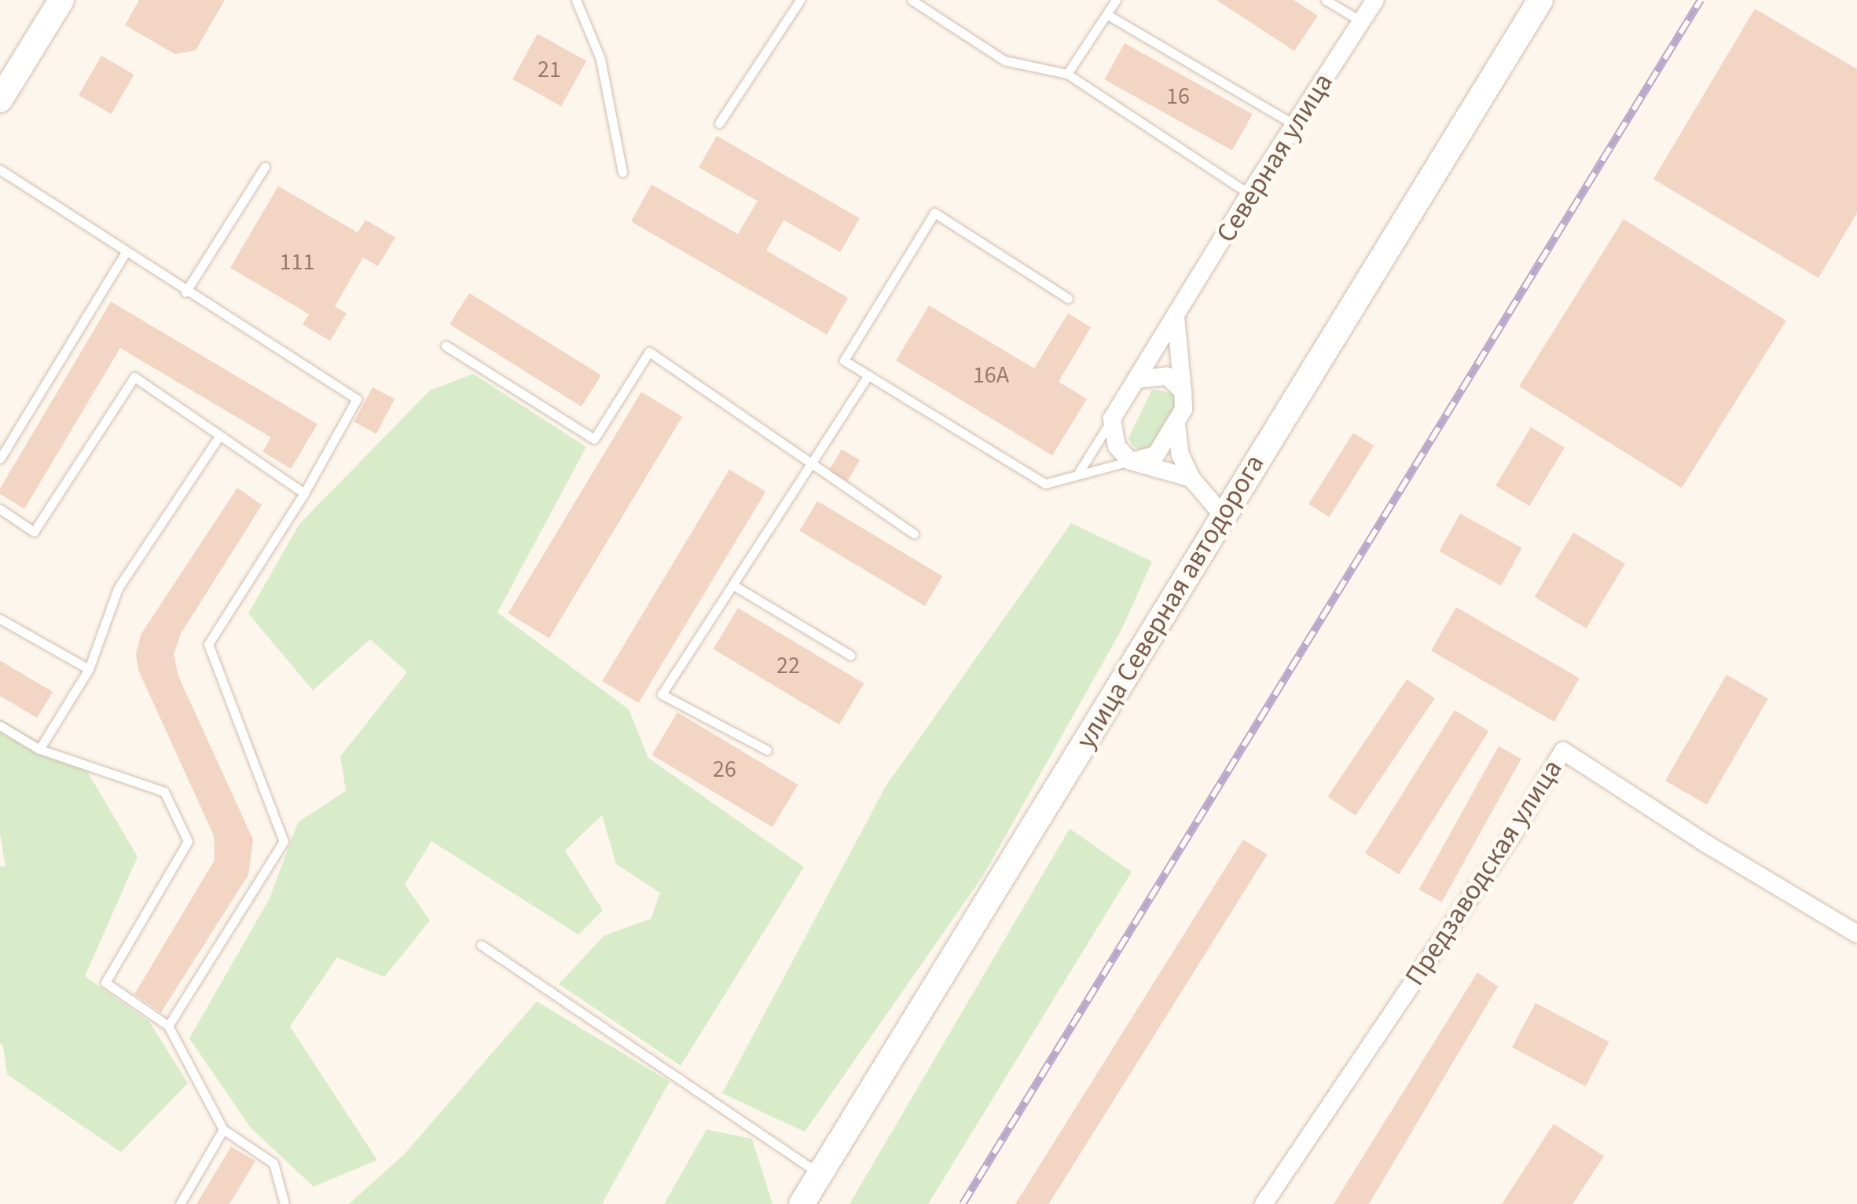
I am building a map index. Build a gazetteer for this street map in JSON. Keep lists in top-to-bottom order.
{
  "streets": {
    "main road": ["улица Северная автодорога"],
    "street": ["Северная улица", "Предзаводская улица"]
  },
  "house_numbers": [
    "21",
    "16",
    "111",
    "16А",
    "22",
    "26"
  ]
}
